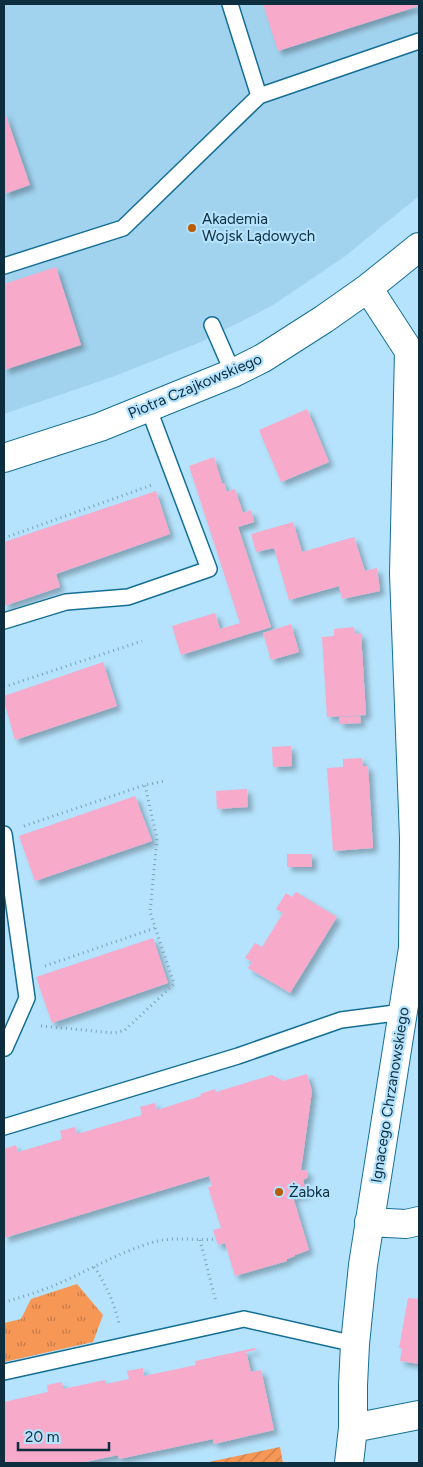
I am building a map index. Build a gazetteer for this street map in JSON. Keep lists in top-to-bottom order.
{
  "streets": {
    "street": ["Piotra Czajkowskiego", "Ignacego Chrzanowskiego"]
  },
  "crossings": [
    ["Piotra Czajkowskiego", "Ignacego Chrzanowskiego"]
  ],
  "places": ["Akademia Wojsk Lądowych", "Żabka"],
  "scale_bar": "20 m"
}
